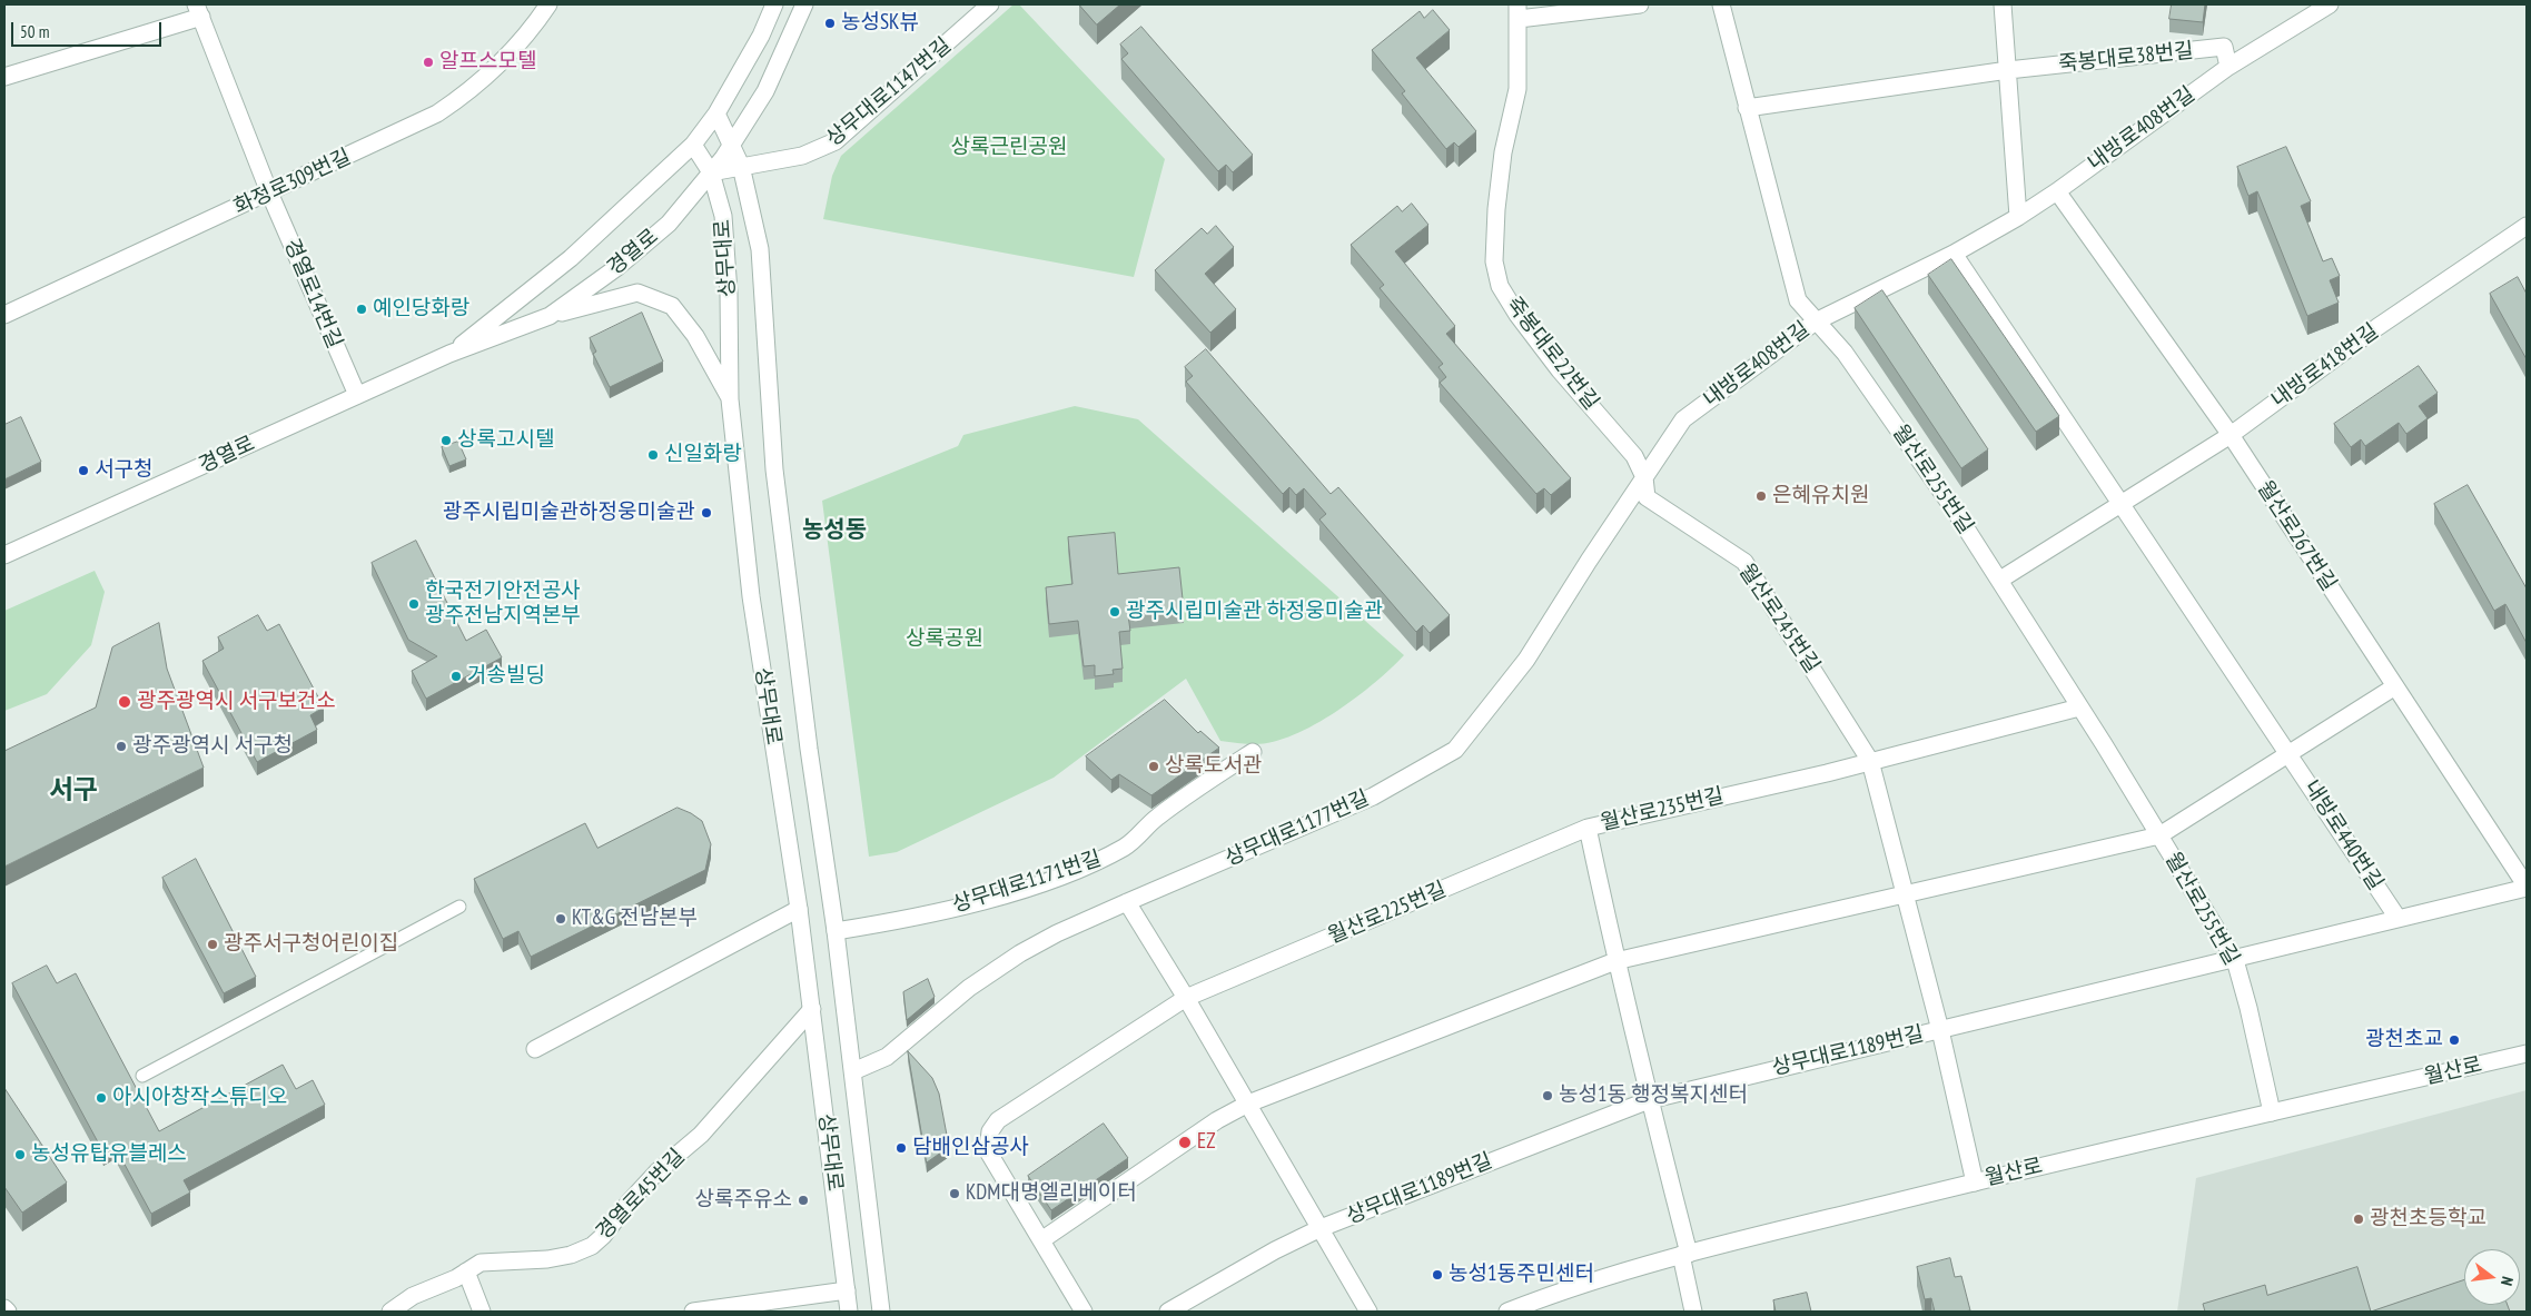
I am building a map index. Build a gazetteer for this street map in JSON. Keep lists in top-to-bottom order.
{
  "streets": {
    "street": [
      "죽봉대로38번길",
      "상무대로1147번길",
      "내방로408번길",
      "화정로309번길",
      "경열로",
      "상무대로",
      "경열로14번길",
      "죽봉대로22번길",
      "내방로418번길",
      "월산로255번길",
      "월산로267번길",
      "월산로245번길",
      "월산로235번길",
      "상무대로1177번길",
      "내방로440번길",
      "상무대로1171번길",
      "월산로225번길",
      "상무대로1189번길",
      "월산로",
      "경열로45번길"
    ]
  },
  "crossings": [
    ["죽봉대로38번길", "내방로408번길"],
    ["상무대로1147번길", "경열로"],
    ["상무대로1147번길", "상무대로"],
    ["내방로408번길", "죽봉대로22번길"],
    ["내방로408번길", "월산로255번길"],
    ["내방로408번길", "월산로267번길"],
    ["내방로408번길", "월산로245번길"],
    ["내방로408번길", "상무대로1177번길"],
    ["화정로309번길", "경열로14번길"],
    ["경열로", "상무대로"],
    ["경열로", "경열로14번길"],
    ["상무대로", "상무대로1177번길"],
    ["상무대로", "상무대로1171번길"],
    ["상무대로", "경열로45번길"],
    ["죽봉대로22번길", "월산로245번길"],
    ["죽봉대로22번길", "상무대로1177번길"],
    ["내방로418번길", "월산로255번길"],
    ["내방로418번길", "월산로267번길"],
    ["월산로255번길", "월산로267번길"],
    ["월산로255번길", "내방로440번길"],
    ["월산로255번길", "상무대로1189번길"],
    ["월산로255번길", "월산로"],
    ["월산로267번길", "내방로440번길"],
    ["월산로245번길", "월산로235번길"],
    ["월산로245번길", "상무대로1177번길"],
    ["월산로245번길", "상무대로1189번길"],
    ["월산로245번길", "월산로"],
    ["월산로235번길", "월산로225번길"],
    ["월산로235번길", "상무대로1189번길"],
    ["월산로235번길", "월산로"],
    ["내방로440번길", "상무대로1189번길"]
  ],
  "districts": ["농성동", "서구"],
  "parks": ["상록근린공원", "상록공원"],
  "places": [
    "농성SK뷰",
    "알프스모텔",
    "예인당화랑",
    "상록고시텔",
    "신일화랑",
    "서구청",
    "은혜유치원",
    "광주시립미술관하정웅미술관",
    "한국전기안전공사 광주전남지역본부",
    "광주시립미술관 하정웅미술관",
    "거송빌딩",
    "광주광역시 서구보건소",
    "광주광역시 서구청",
    "상록도서관",
    "KT&G 전남본부",
    "광주서구청어린이집",
    "광천초교",
    "농성1동 행정복지센터",
    "아시아창작스튜디오",
    "EZ",
    "담배인삼공사",
    "농성유탑유블레스",
    "KDM대명엘리베이터",
    "상록주유소",
    "광천초등학교",
    "농성1동주민센터"
  ],
  "scale_bar": "50 m",
  "north": "right"
}
